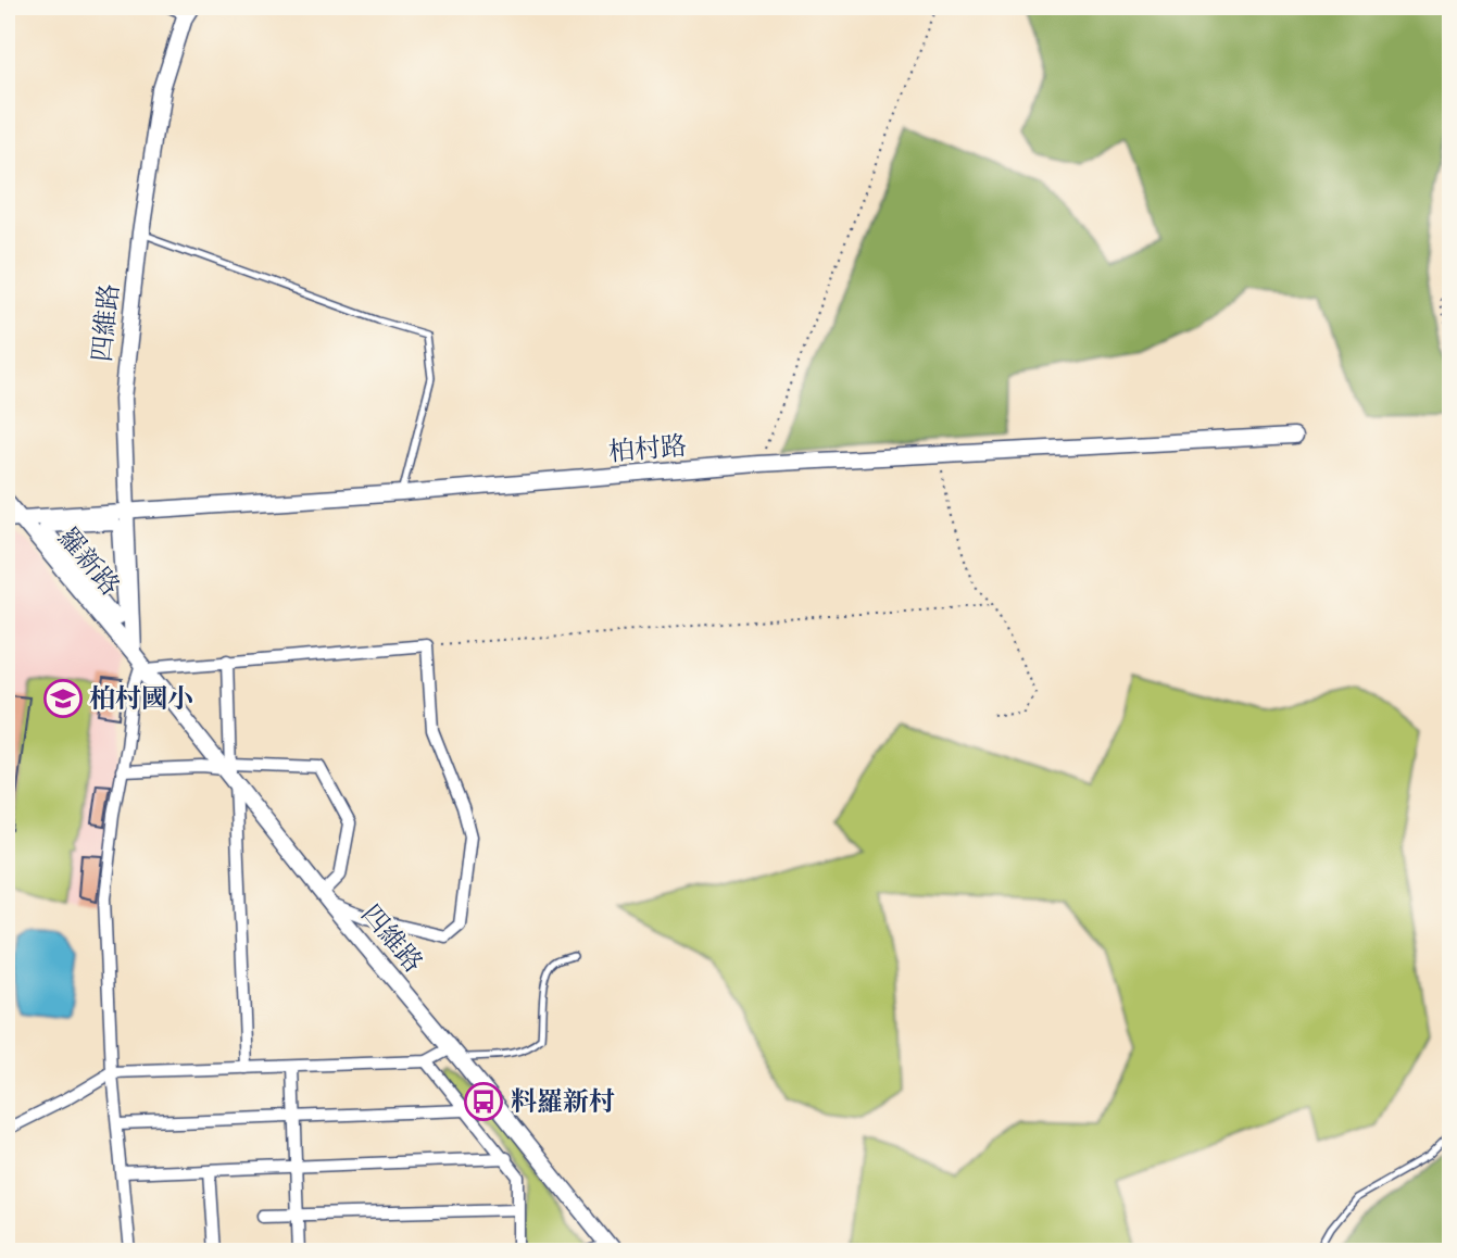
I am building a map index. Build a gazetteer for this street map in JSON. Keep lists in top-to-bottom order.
{
  "streets": {
    "street": ["四維路", "柏村路", "羅新路"]
  },
  "crossings": [
    ["四維路", "柏村路"],
    ["四維路", "羅新路"],
    ["柏村路", "羅新路"]
  ],
  "places": {
    "school or university": ["柏村國小"],
    "bus stop": ["料羅新村"]
  }
}
